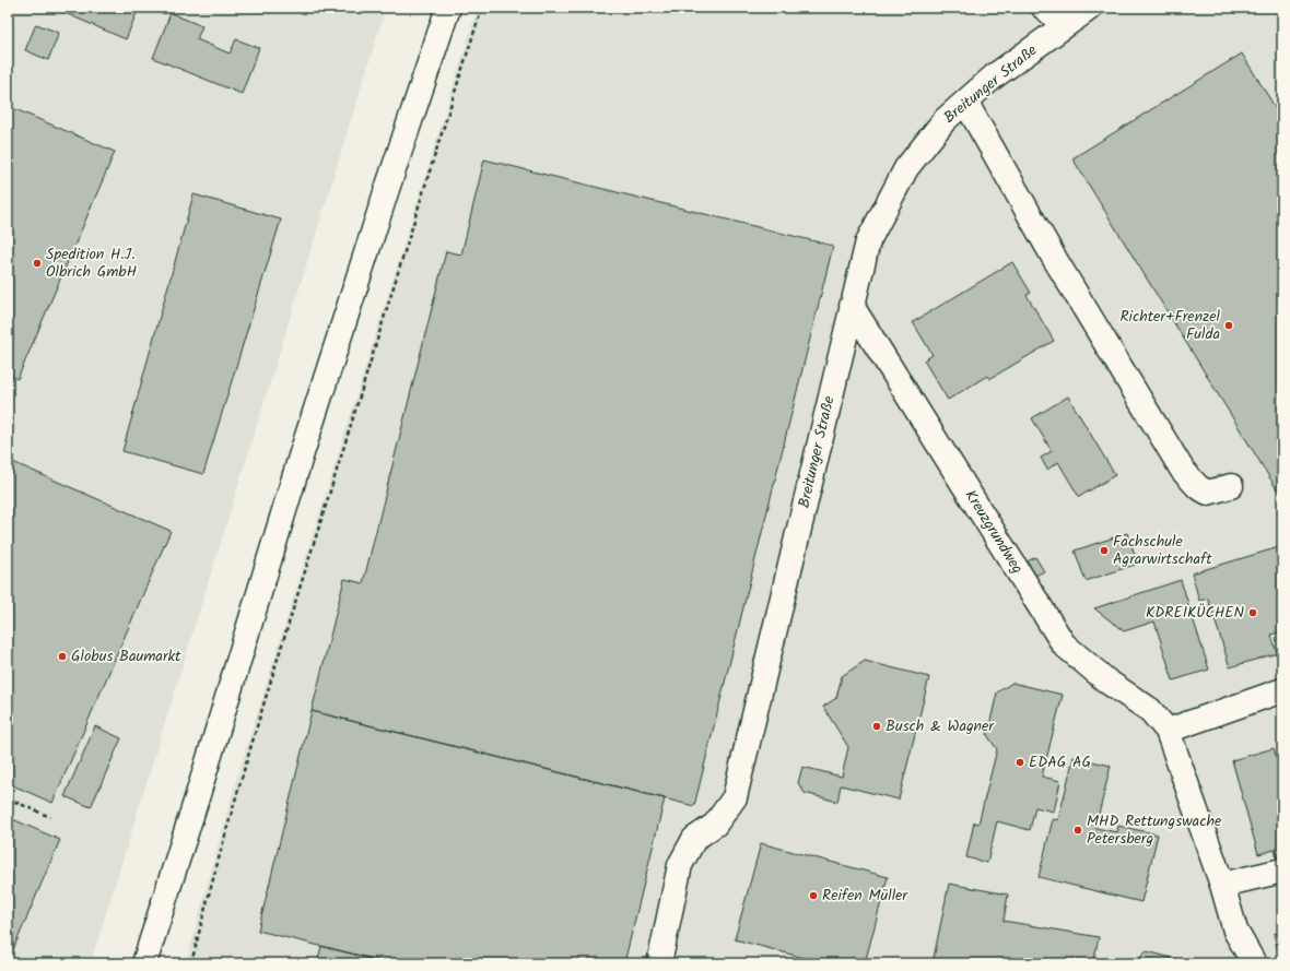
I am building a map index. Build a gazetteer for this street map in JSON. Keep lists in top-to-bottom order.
{
  "streets": {
    "street": ["Breitunger Straße", "Kreuzgrundweg"]
  },
  "crossings": [
    ["Breitunger Straße", "Kreuzgrundweg"]
  ],
  "places": [
    "Spedition H.J. Olbrich GmbH",
    "Richter+Frenzel Fulda",
    "Fachschule Agrarwirtschaft",
    "KDREIKÜCHEN",
    "Globus Baumarkt",
    "Busch & Wagner",
    "EDAG AG",
    "MHD Rettungswache Petersberg",
    "Reifen Müller"
  ]
}
